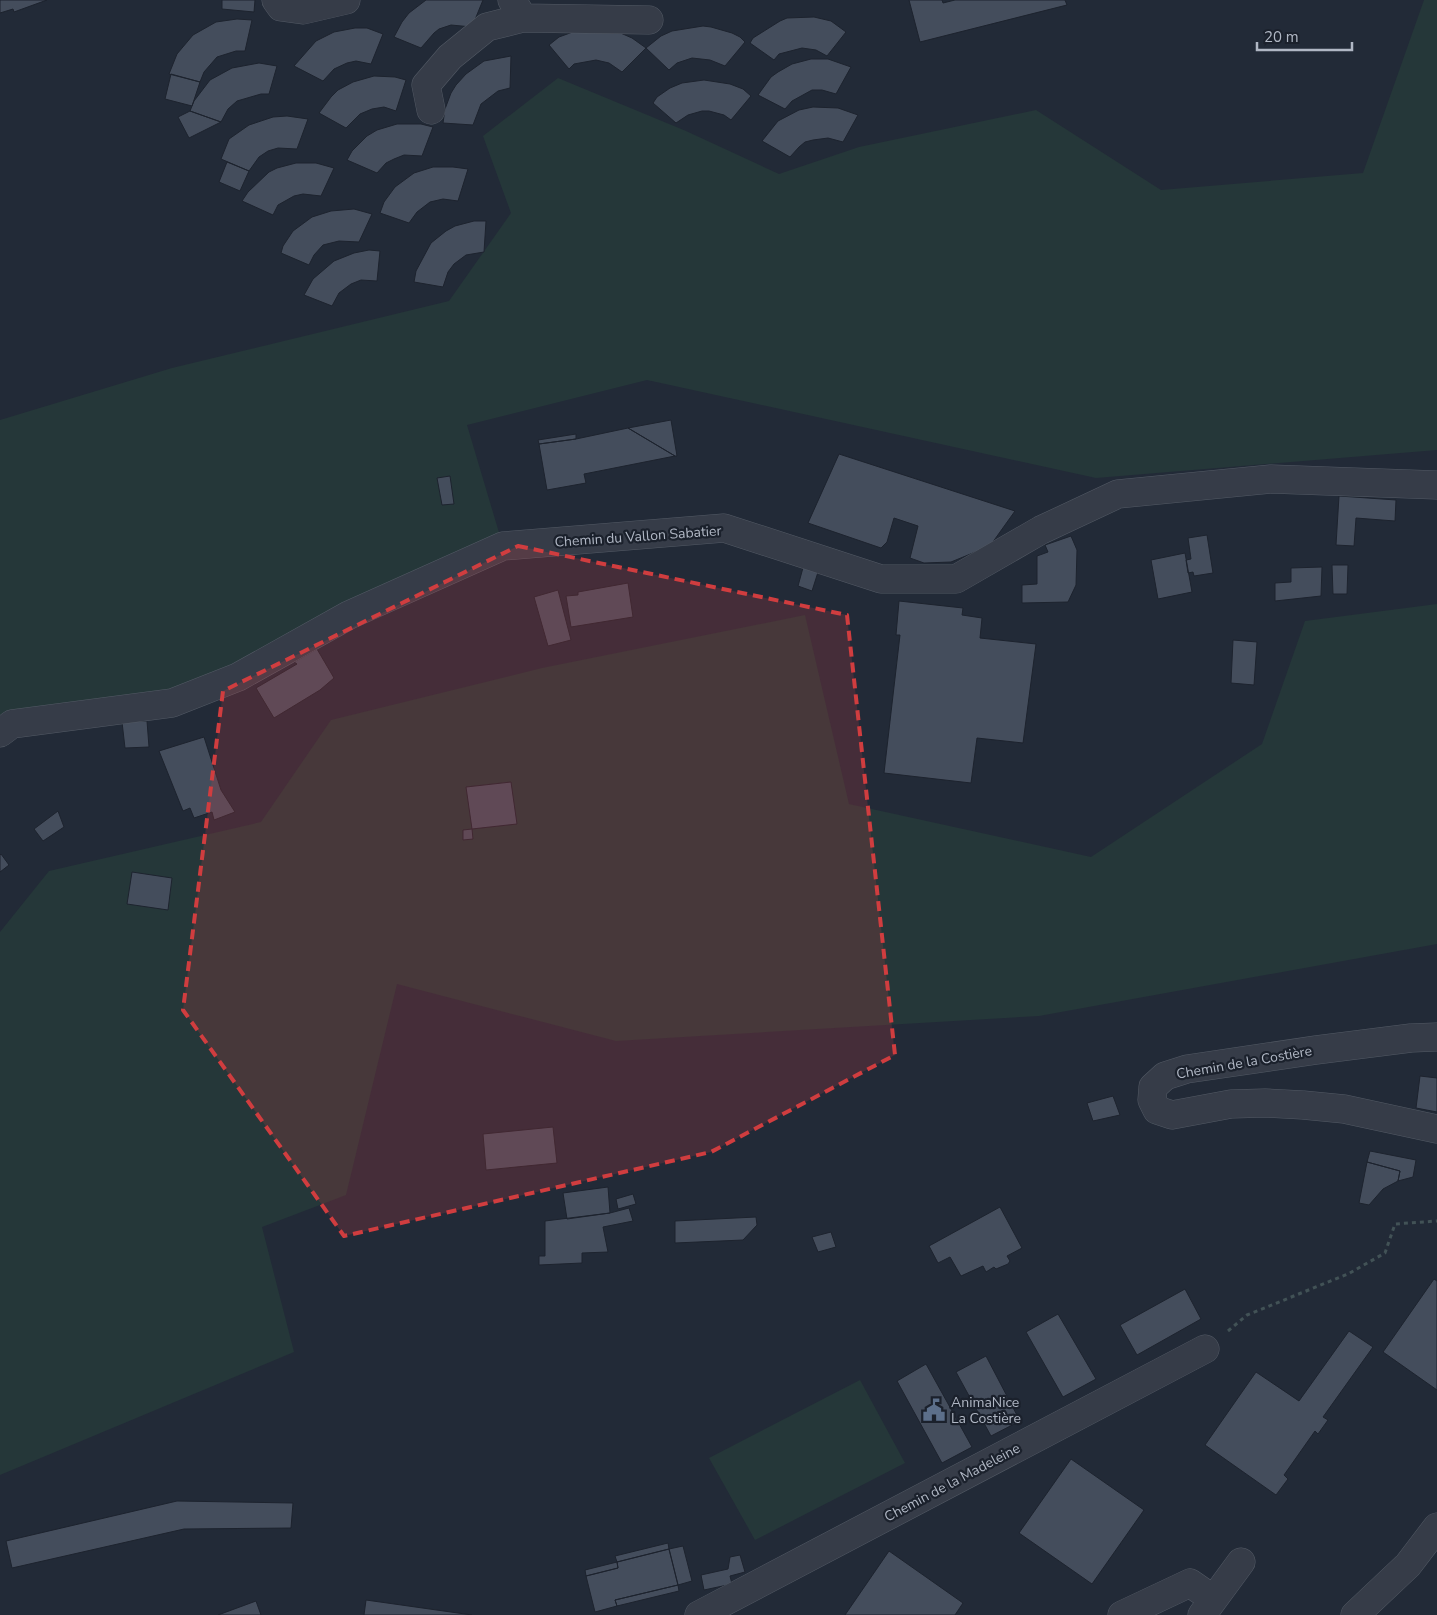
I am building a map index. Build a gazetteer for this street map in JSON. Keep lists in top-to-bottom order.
{
  "streets": {
    "street": ["Chemin du Vallon Sabatier", "Chemin de la Costière", "Chemin de la Madeleine"]
  },
  "places": {
    "public building": ["AnimaNice La Costière"]
  },
  "scale_bar": "20 m"
}
